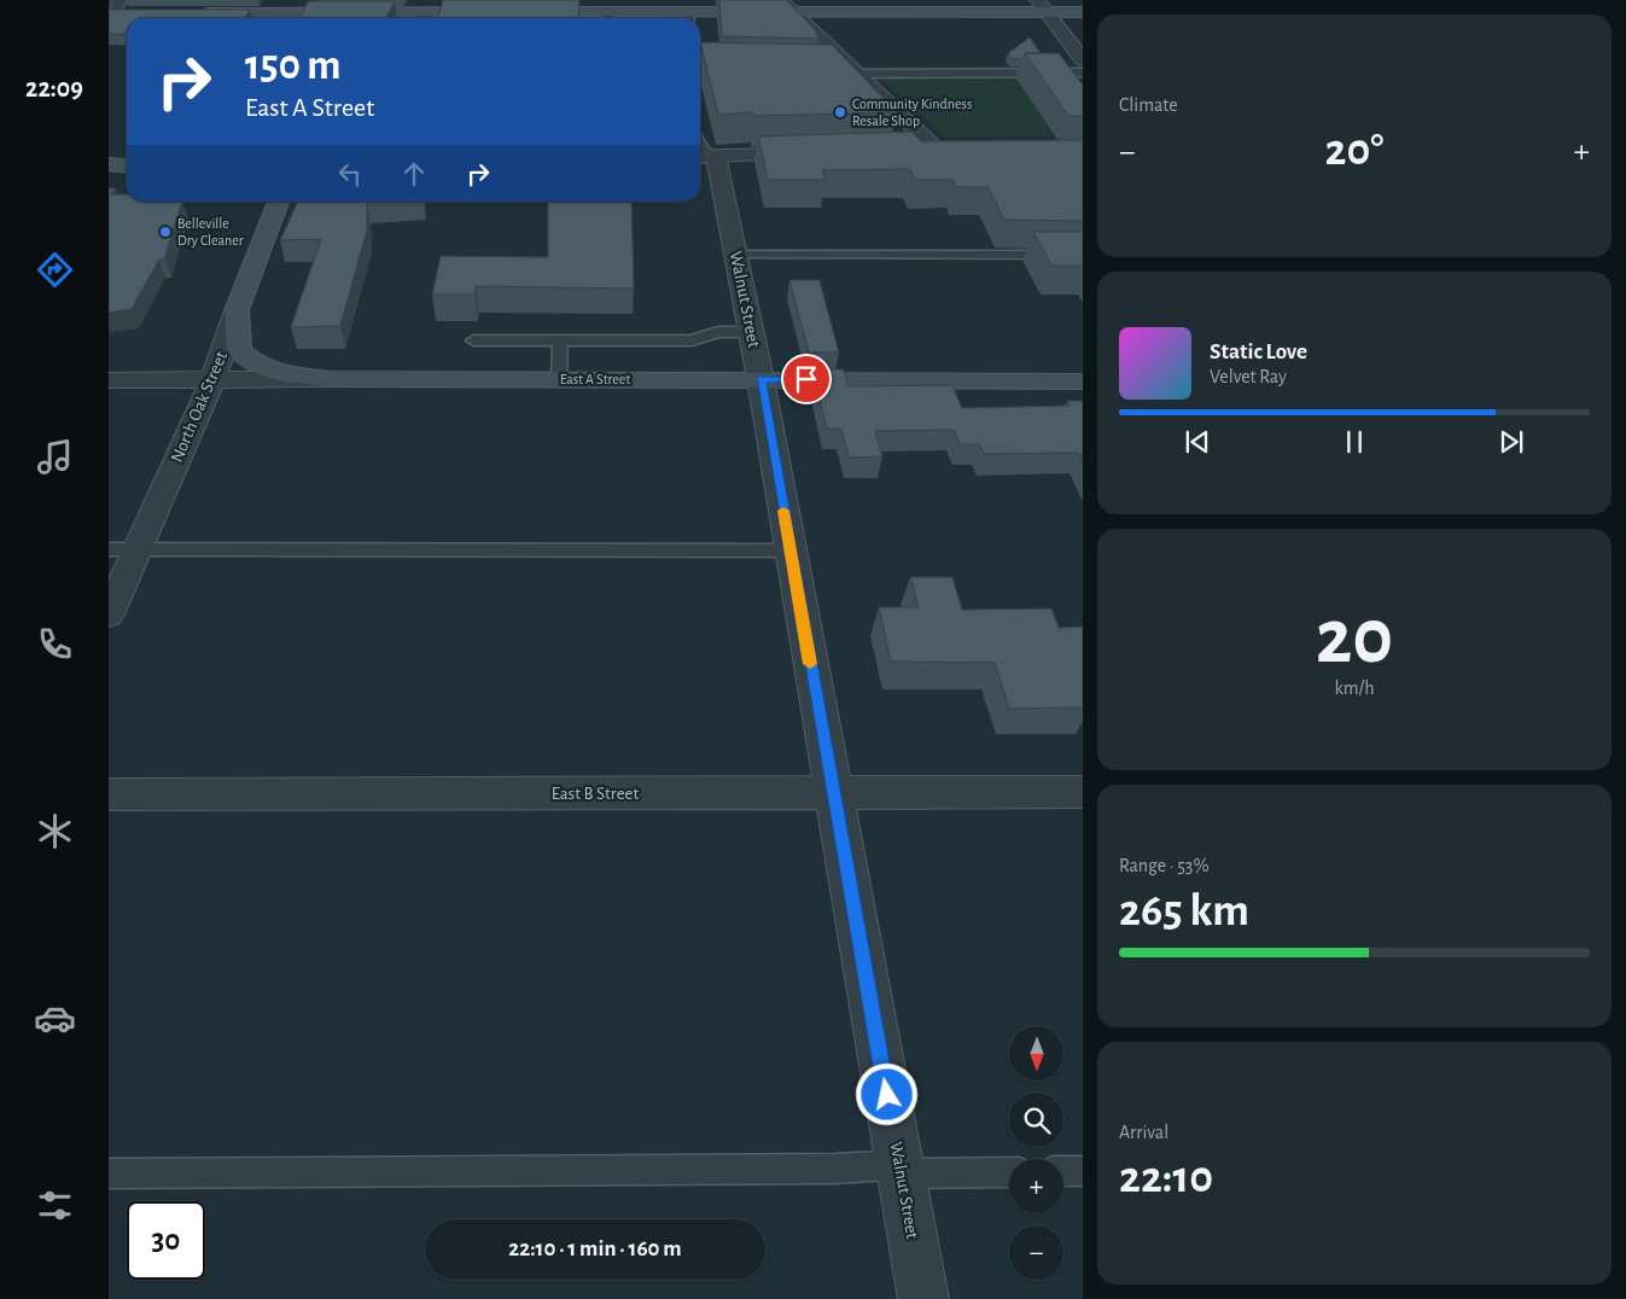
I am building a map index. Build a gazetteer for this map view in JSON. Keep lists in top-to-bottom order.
{
  "streets": {
    "main road": ["East A Street", "North Oak Street"],
    "street": ["Walnut Street", "East B Street"]
  },
  "crossings": [
    ["Walnut Street", "East A Street"],
    ["Walnut Street", "East B Street"],
    ["East A Street", "North Oak Street"]
  ],
  "places": ["Community Kindness Resale Shop", "Belleville Dry Cleaner"],
  "north": "bottom",
  "page": {
    "tabs": "22:09",
    "tile": [
      "Climate",
      ["20", "km/h"],
      ["Range · 53%", "265 km"],
      ["Arrival", "22:10"]
    ],
    "turn": ["150 m", "East A Street"],
    "heat": ["−", "20°", "+"],
    "song": ["Static Love", "Velvet Ray"],
    "map_buttons": ["+", "−"],
    "limit": "30",
    "trip": "22:10 · 1 min · 160 m"
  }
}
